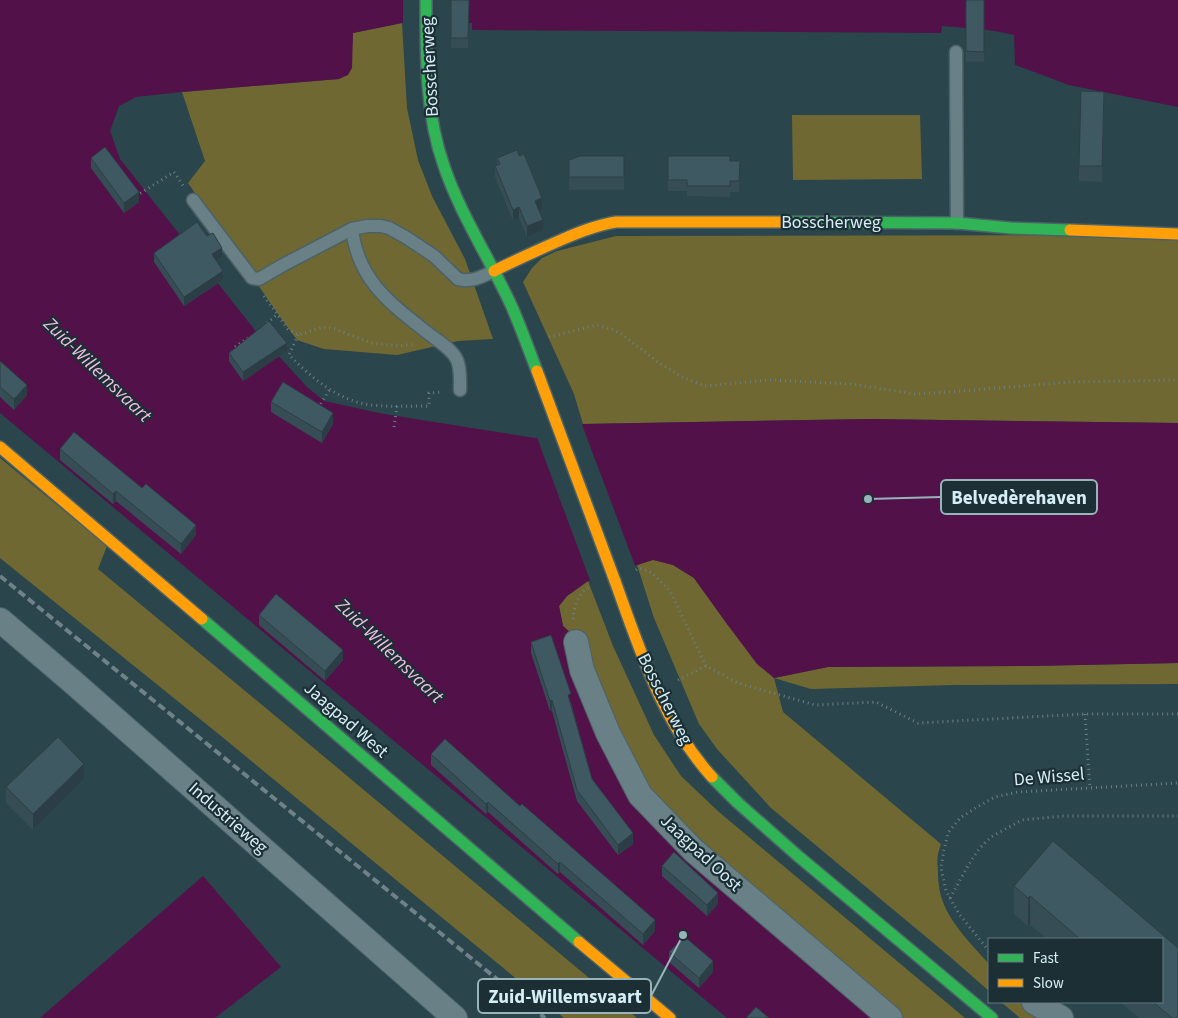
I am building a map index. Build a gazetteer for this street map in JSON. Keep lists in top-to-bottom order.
{
  "streets": {
    "street": [
      "Bosscherweg",
      "Jaagpad West",
      "Industrieweg",
      "Jaagpad Oost"
    ],
    "path": ["De Wissel"]
  },
  "water": ["Zuid-Willemsvaart"],
  "places": ["Belvedèrehaven", "Zuid-Willemsvaart"],
  "legend": ["Fast", "Slow"]
}
